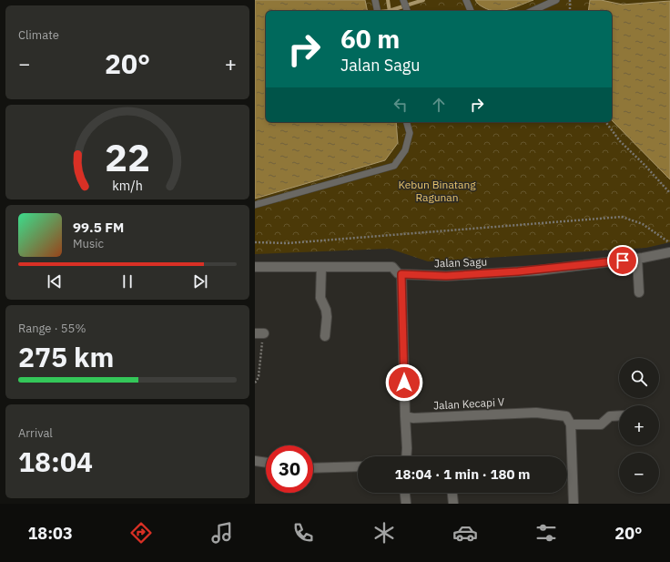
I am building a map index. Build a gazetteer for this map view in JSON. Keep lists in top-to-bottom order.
{
  "streets": {
    "street": ["Jalan Sagu", "Jalan Kecapi V"]
  },
  "parks": ["Kebun Binatang Ragunan"],
  "page": {
    "tile": [
      "Climate",
      ["Range · 55%", "275 km"],
      ["Arrival", "18:04"]
    ],
    "turn": ["60 m", "Jalan Sagu"],
    "heat": ["−", "20°", "+"],
    "song": ["99.5 FM", "Music"],
    "map_buttons": ["+", "−"],
    "limit": "30",
    "trip": "18:04 · 1 min · 180 m",
    "tabs": ["18:03", "20°"],
    "gauge": ["22", "km/h"]
  }
}
